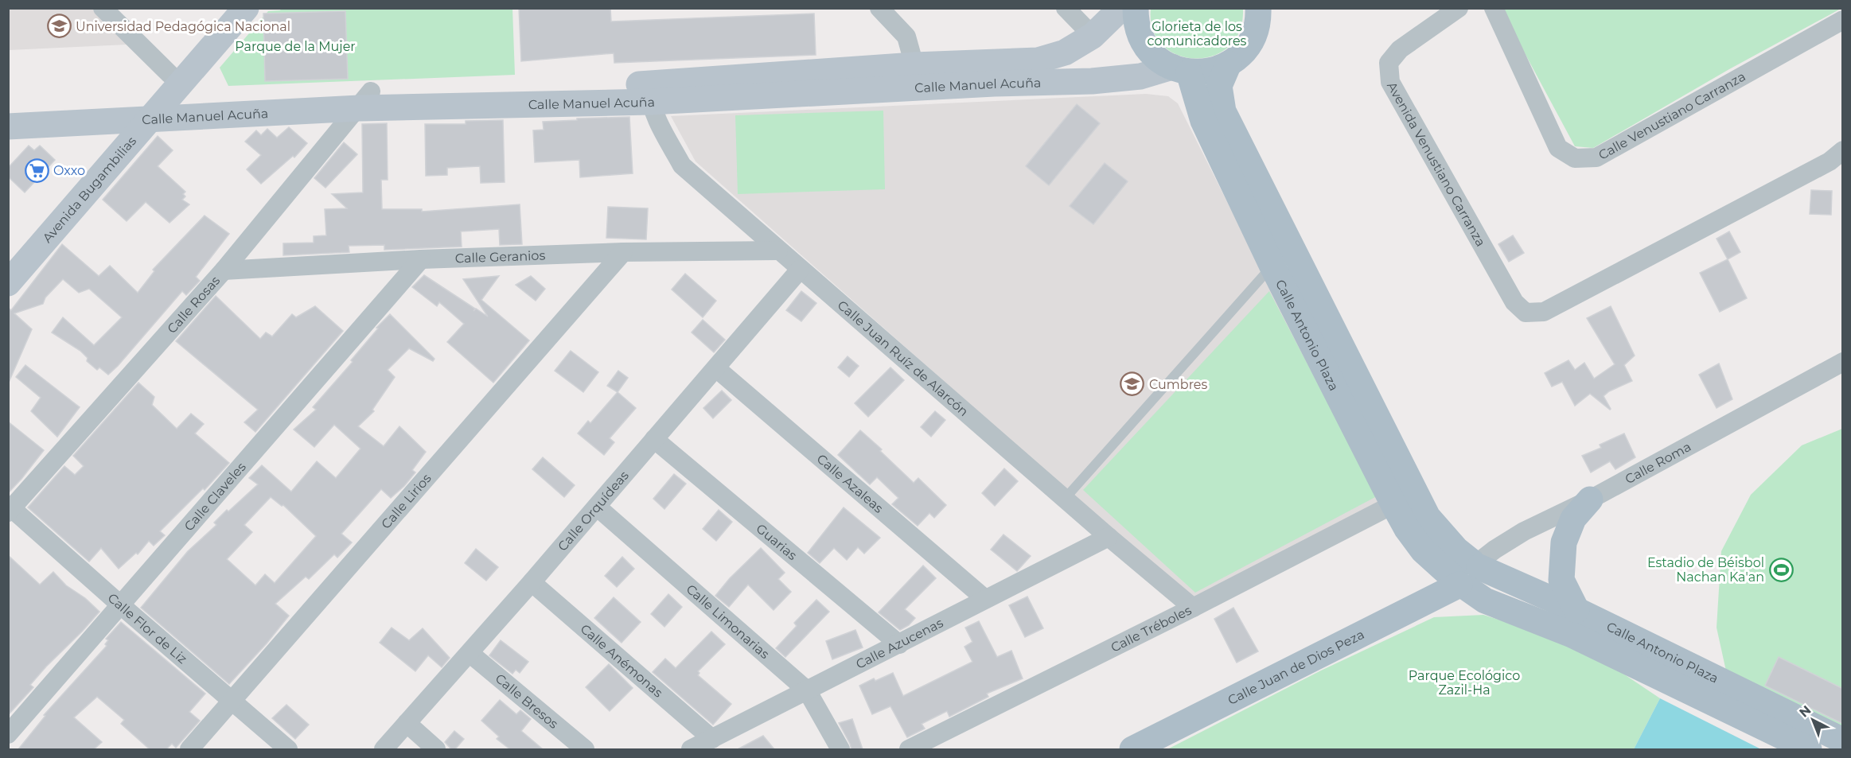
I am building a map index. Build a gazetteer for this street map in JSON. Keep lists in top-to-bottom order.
{
  "streets": {
    "main road": [
      "Calle Manuel Acuña",
      "Avenida Bugambilias",
      "Calle Antonio Plaza",
      "Calle Juan de Dios Peza"
    ],
    "street": [
      "Calle Venustiano Carranza",
      "Avenida Venustiano Carranza",
      "Calle Geranios",
      "Calle Rosas",
      "Calle Juan Ruíz de Alarcón",
      "Calle Roma",
      "Calle Azaleas",
      "Calle Claveles",
      "Calle Lirios",
      "Calle Orquídeas",
      "Guarias",
      "Calle Limonarias",
      "Calle Flor de Liz",
      "Calle Tréboles",
      "Calle Azucenas",
      "Calle Anémonas",
      "Calle Bresos"
    ]
  },
  "crossings": [
    ["Calle Manuel Acuña", "Avenida Bugambilias"],
    ["Calle Manuel Acuña", "Calle Rosas"],
    ["Calle Manuel Acuña", "Calle Antonio Plaza"],
    ["Calle Manuel Acuña", "Calle Juan Ruíz de Alarcón"],
    ["Calle Geranios", "Calle Rosas"],
    ["Calle Geranios", "Calle Juan Ruíz de Alarcón"],
    ["Calle Geranios", "Calle Claveles"],
    ["Calle Geranios", "Calle Lirios"],
    ["Calle Rosas", "Calle Flor de Liz"],
    ["Calle Antonio Plaza", "Calle Roma"],
    ["Calle Antonio Plaza", "Calle Tréboles"],
    ["Calle Antonio Plaza", "Calle Juan de Dios Peza"],
    ["Calle Juan Ruíz de Alarcón", "Calle Orquídeas"],
    ["Calle Juan Ruíz de Alarcón", "Calle Tréboles"],
    ["Calle Juan Ruíz de Alarcón", "Calle Azucenas"],
    ["Calle Roma", "Calle Juan de Dios Peza"],
    ["Calle Azaleas", "Calle Orquídeas"],
    ["Calle Azaleas", "Calle Azucenas"],
    ["Calle Claveles", "Calle Flor de Liz"],
    ["Calle Lirios", "Calle Flor de Liz"],
    ["Calle Orquídeas", "Guarias"],
    ["Calle Orquídeas", "Calle Limonarias"],
    ["Calle Orquídeas", "Calle Anémonas"],
    ["Calle Orquídeas", "Calle Bresos"],
    ["Guarias", "Calle Azucenas"],
    ["Calle Limonarias", "Calle Azucenas"],
    ["Calle Azucenas", "Calle Anémonas"]
  ],
  "parks": ["Glorieta de los comunicadores", "Parque de la Mujer", "Parque Ecológico Zazil-Ha"],
  "places": {
    "school or university": ["Universidad Pedagógica Nacional", "Cumbres"],
    "supermarket": ["Oxxo"],
    "sports": ["Estadio de Béisbol Nachan Ka'an"]
  },
  "north": "top left"
}
